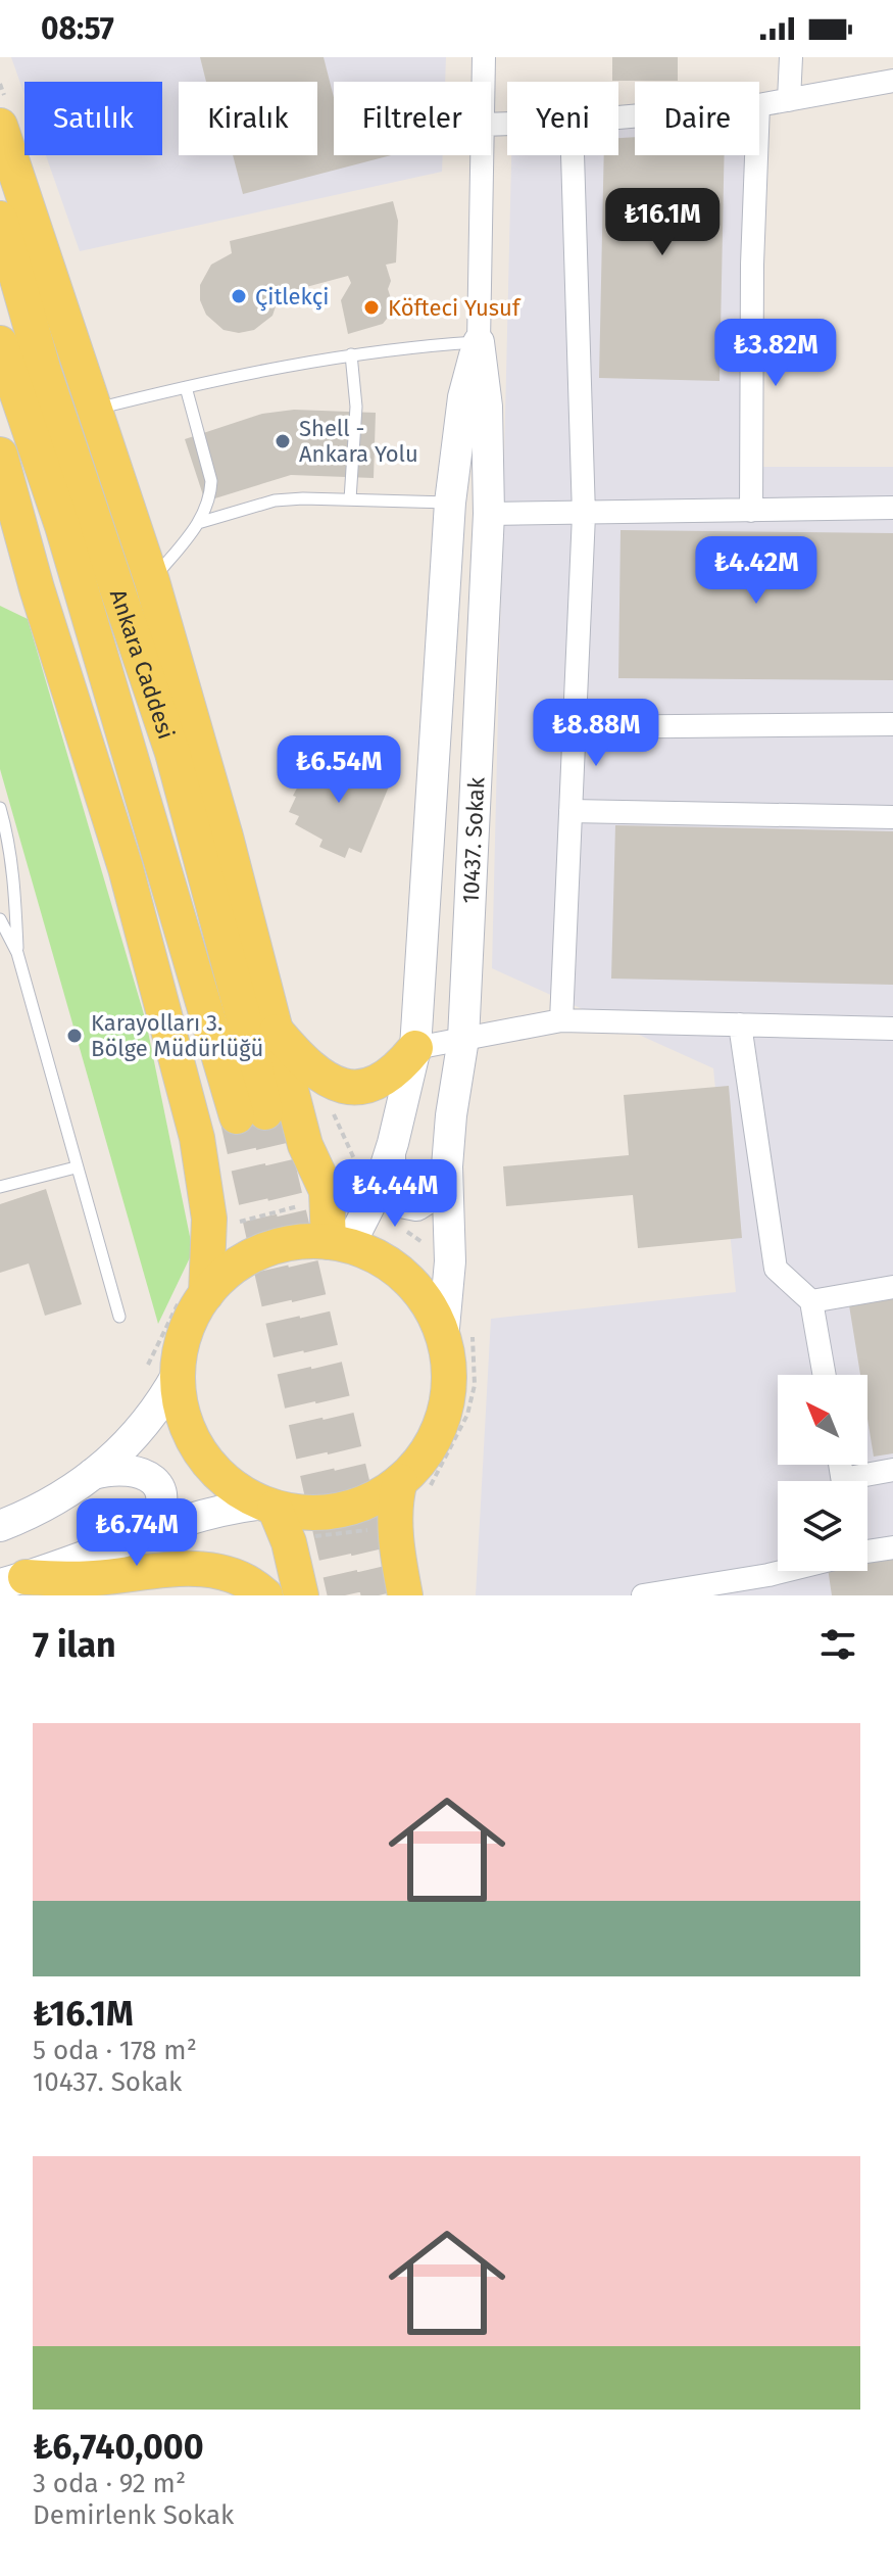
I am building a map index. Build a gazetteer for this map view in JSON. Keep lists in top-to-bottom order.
{
  "streets": {
    "main road": ["Ankara Caddesi"],
    "street": ["10437. Sokak"]
  },
  "places": [
    "Çitlekçi",
    "Köfteci Yusuf",
    "Shell - Ankara Yolu",
    "Karayolları 3. Bölge Müdürlüğü"
  ],
  "north": "top left",
  "page": {
    "status": "08:57",
    "chip": [
      "Satılık",
      "Kiralık",
      "Filtreler",
      "Yeni",
      "Daire"
    ],
    "price": [
      "₺16.1M",
      "₺3.82M",
      "₺4.42M",
      "₺8.88M",
      "₺6.54M",
      "₺4.44M",
      "₺6.74M"
    ],
    "heading": "7 ilan",
    "list": [
      {
        "name": "₺16.1M",
        "note": "5 oda · 178 m² · 10437. Sokak"
      },
      {
        "name": "₺6,740,000",
        "note": "3 oda · 92 m² · Demirlenk Sokak"
      }
    ]
  }
}
